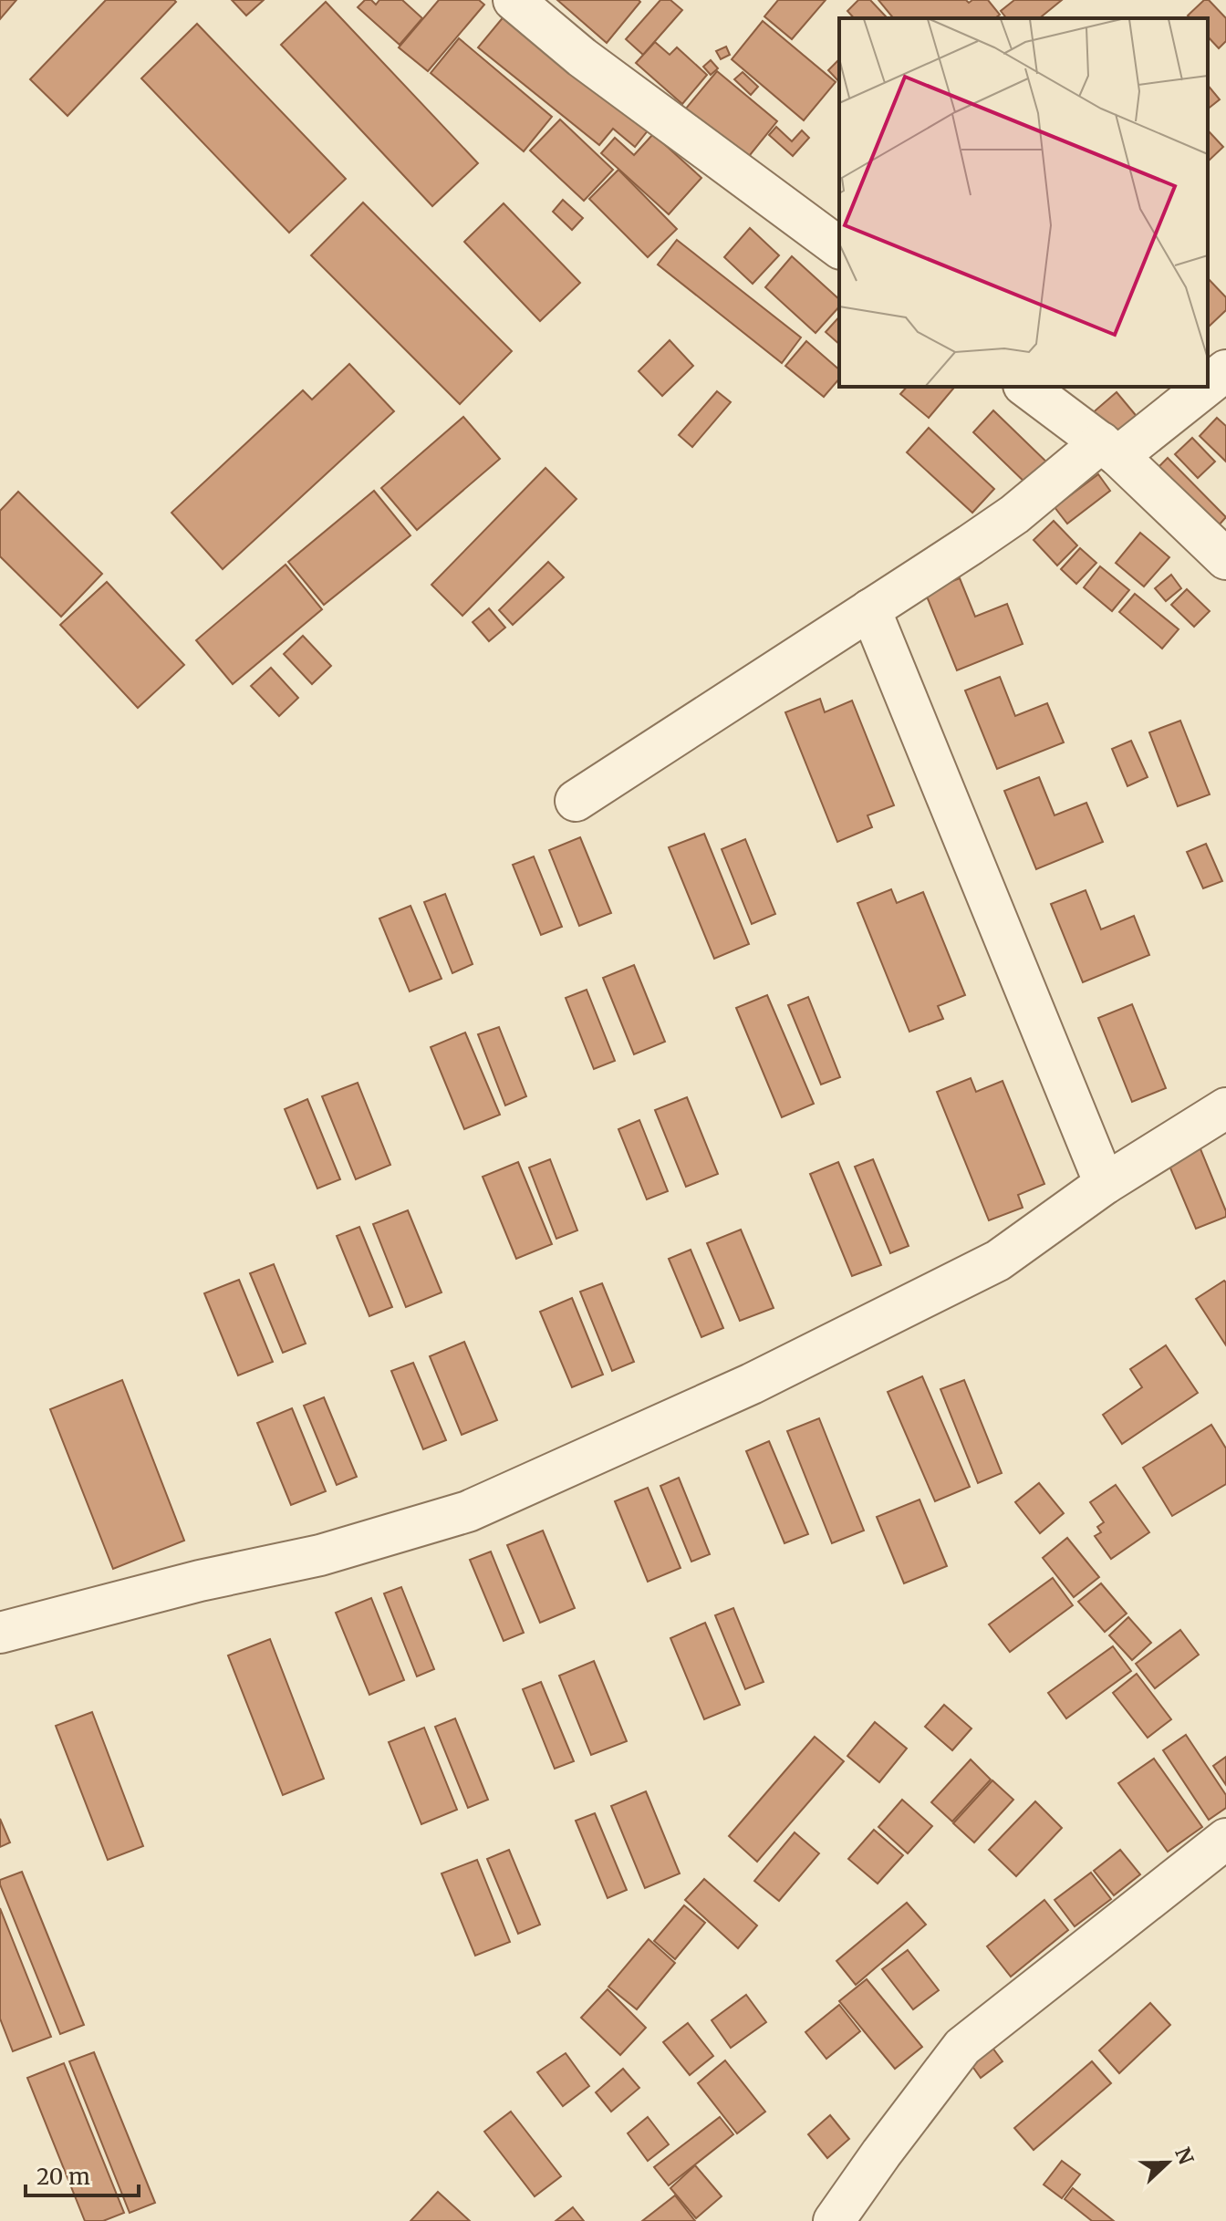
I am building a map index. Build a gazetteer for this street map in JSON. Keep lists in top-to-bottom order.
{
  "scale_bar": "20 m",
  "north": "right"
}
